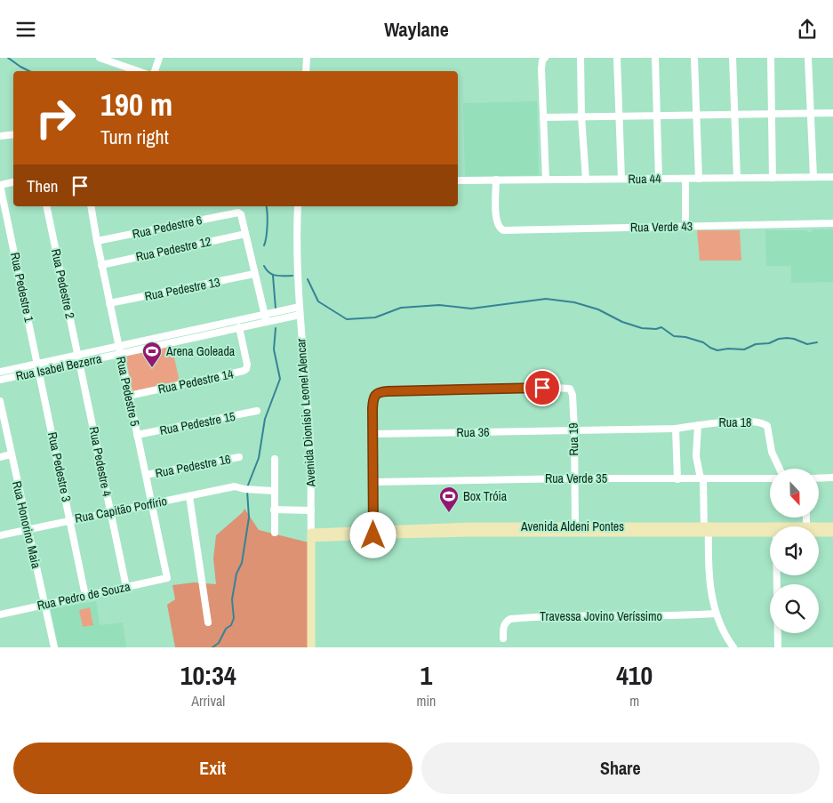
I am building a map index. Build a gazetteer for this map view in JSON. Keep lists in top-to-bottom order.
{
  "streets": {
    "main road": ["Avenida Dionísio Leonel Alencar", "Avenida Aldeni Pontes"],
    "street": [
      "Rua 44",
      "Rua Pedestre 6",
      "Rua Verde 43",
      "Rua Pedestre 12",
      "Rua Pedestre 2",
      "Rua Pedestre 1",
      "Rua Pedestre 13",
      "Rua Isabel Bezerra",
      "Rua Pedestre 14",
      "Rua Pedestre 5",
      "Rua 18",
      "Rua Pedestre 15",
      "Rua 36",
      "Rua 19",
      "Rua Pedestre 4",
      "Rua Pedestre 16",
      "Rua Pedestre 3",
      "Rua Verde 35",
      "Rua Capitão Porfírio",
      "Rua Honorino Maia",
      "Rua Pedro de Souza",
      "Travessa Jovino Veríssimo"
    ]
  },
  "crossings": [
    ["Rua 44", "Rua Verde 43"],
    ["Rua Pedestre 6", "Rua Pedestre 12"],
    ["Rua Pedestre 6", "Rua Pedestre 5"],
    ["Rua Pedestre 12", "Rua Pedestre 5"],
    ["Rua Pedestre 2", "Rua Isabel Bezerra"],
    ["Rua Pedestre 2", "Rua Pedestre 4"],
    ["Rua Pedestre 1", "Rua Isabel Bezerra"],
    ["Rua Pedestre 1", "Rua Pedestre 3"],
    ["Rua Pedestre 13", "Rua Pedestre 5"],
    ["Rua Isabel Bezerra", "Rua Pedestre 14"],
    ["Rua Isabel Bezerra", "Rua Pedestre 5"],
    ["Rua Isabel Bezerra", "Avenida Dionísio Leonel Alencar"],
    ["Rua Isabel Bezerra", "Rua Pedestre 4"],
    ["Rua Isabel Bezerra", "Rua Pedestre 3"],
    ["Rua Pedestre 14", "Rua Pedestre 5"],
    ["Rua Pedestre 5", "Rua Pedestre 15"],
    ["Rua Pedestre 5", "Rua Pedestre 16"],
    ["Rua Pedestre 5", "Rua Capitão Porfírio"],
    ["Rua Pedestre 5", "Rua Pedro de Souza"],
    ["Avenida Dionísio Leonel Alencar", "Avenida Aldeni Pontes"],
    ["Rua 18", "Rua 36"],
    ["Rua 18", "Rua 19"],
    ["Rua 36", "Rua 19"],
    ["Rua 19", "Rua Verde 35"],
    ["Rua 19", "Avenida Aldeni Pontes"],
    ["Rua Pedestre 4", "Rua Capitão Porfírio"],
    ["Rua Pedestre 4", "Rua Pedro de Souza"],
    ["Rua Pedestre 3", "Rua Capitão Porfírio"],
    ["Rua Pedestre 3", "Rua Pedro de Souza"],
    ["Rua Capitão Porfírio", "Rua Honorino Maia"],
    ["Rua Honorino Maia", "Rua Pedro de Souza"]
  ],
  "places": {
    "sports": ["Arena Goleada", "Box Tróia"]
  },
  "north": "bottom",
  "page": {
    "header": "Waylane",
    "turn": ["190 m", "Turn right"],
    "then": "Then",
    "eta": [
      "10:34",
      "Arrival",
      "1",
      "min",
      "410",
      "m"
    ],
    "buttons": ["Exit", "Share"]
  }
}
